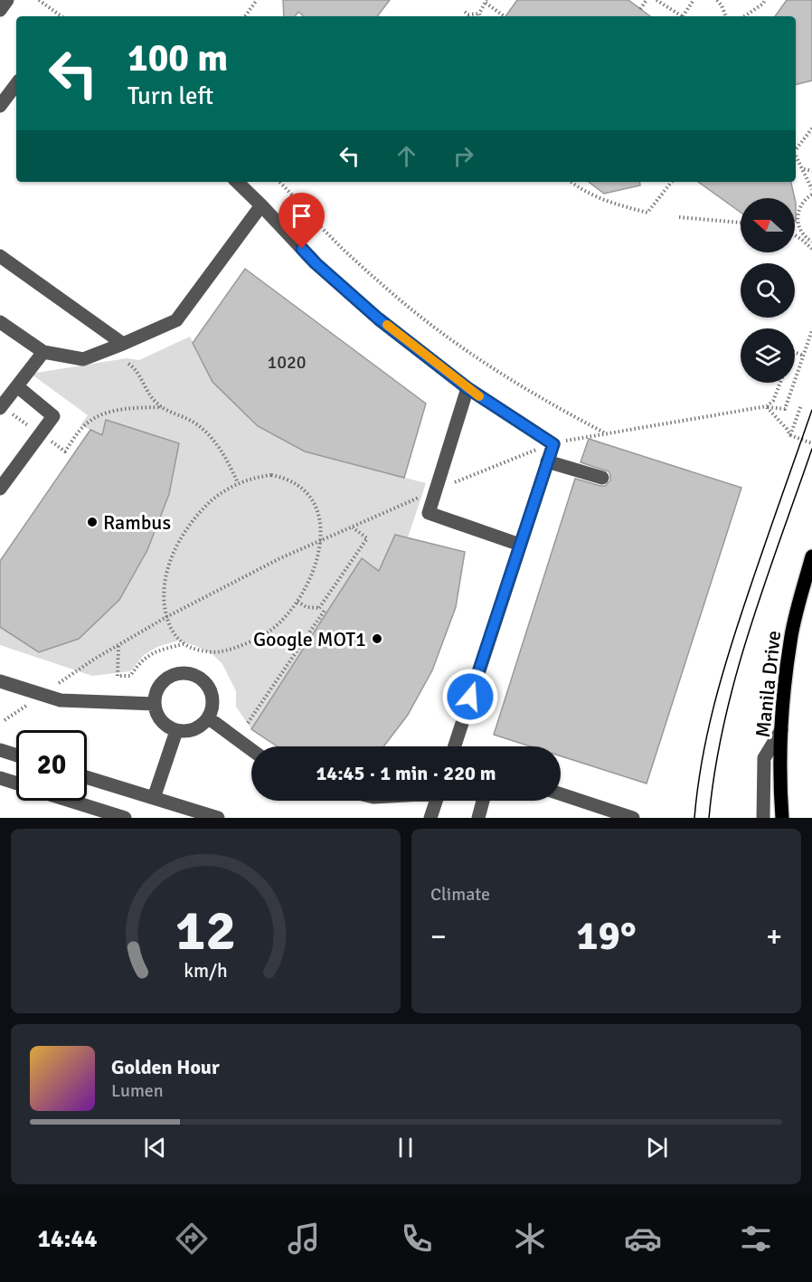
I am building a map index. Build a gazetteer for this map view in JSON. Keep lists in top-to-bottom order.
{
  "streets": {
    "main road": ["Manila Drive"]
  },
  "places": ["Rambus", "Google MOT1"],
  "house_numbers": ["1020"],
  "north": "left",
  "page": {
    "turn": ["100 m", "Turn left"],
    "limit": "20",
    "trip": "14:45 · 1 min · 220 m",
    "tile": "Climate",
    "heat": ["−", "19°", "+"],
    "song": ["Golden Hour", "Lumen"],
    "tabs": "14:44",
    "gauge": ["12", "km/h"]
  }
}
